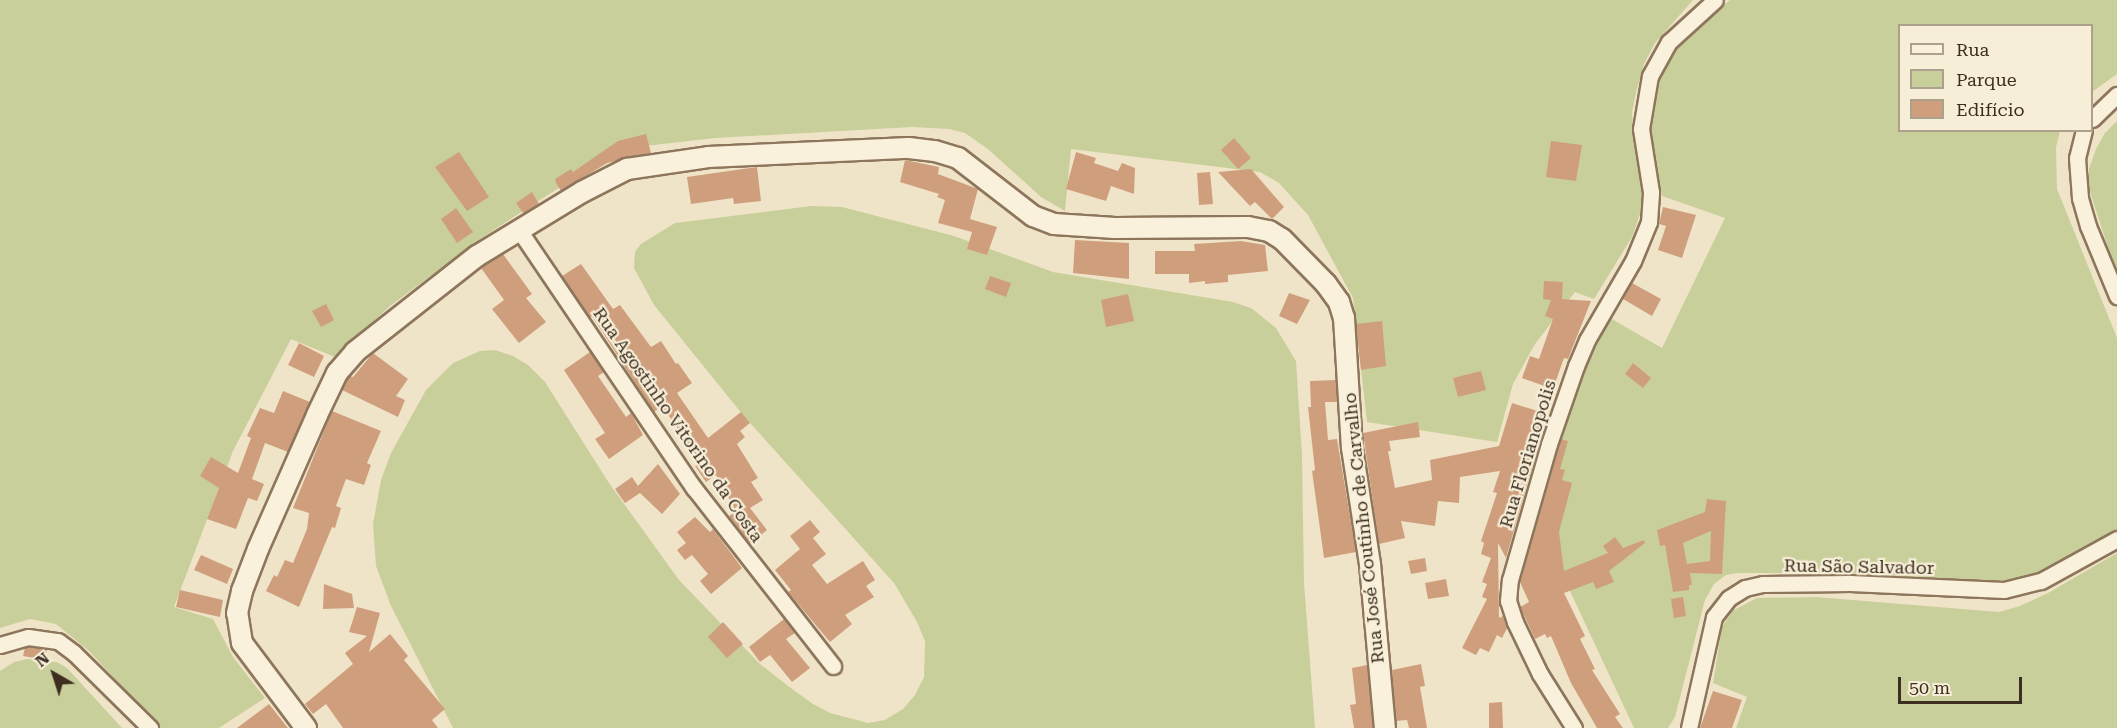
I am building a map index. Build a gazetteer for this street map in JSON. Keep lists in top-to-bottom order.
{
  "streets": {
    "street": [
      "Rua Agostinho Vitorino da Costa",
      "Rua Florianopolis",
      "Rua José Coutinho de Carvalho",
      "Rua São Salvador"
    ]
  },
  "crossings": [
    ["Rua Agostinho Vitorino da Costa", "Rua José Coutinho de Carvalho"]
  ],
  "legend": ["Rua", "Parque", "Edifício"],
  "scale_bar": "50 m",
  "north": "top left"
}
